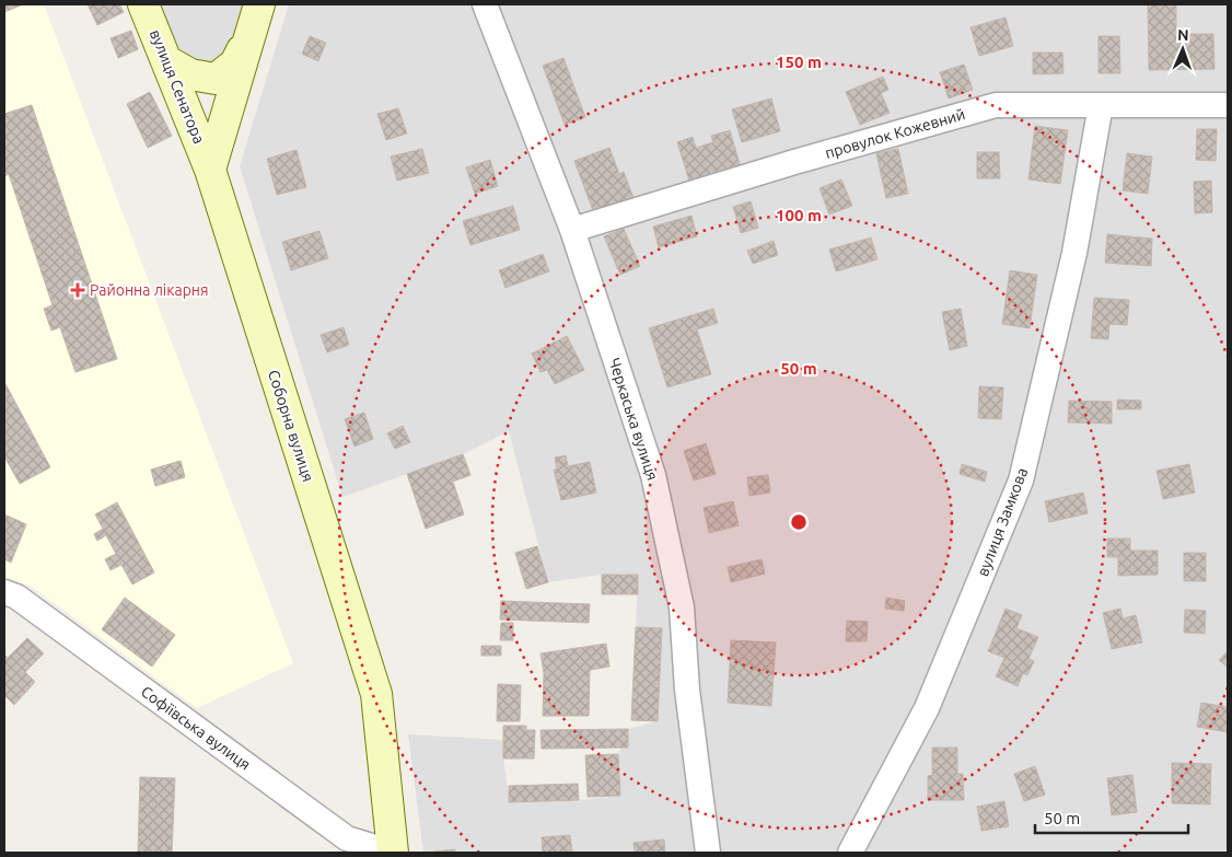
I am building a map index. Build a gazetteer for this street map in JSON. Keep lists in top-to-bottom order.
{
  "streets": {
    "main road": ["вулиця Сенатора", "Соборна вулиця"],
    "street": [
      "провулок Кожевний",
      "Черкаська вулиця",
      "вулиця Замкова",
      "Софіївська вулиця"
    ]
  },
  "crossings": [
    ["вулиця Сенатора", "Соборна вулиця"],
    ["провулок Кожевний", "Черкаська вулиця"],
    ["провулок Кожевний", "вулиця Замкова"],
    ["Соборна вулиця", "Софіївська вулиця"]
  ],
  "places": {
    "health": ["Районна лікарня"]
  },
  "scale_bar": "50 m",
  "north": "top",
  "rings": ["150 m", "100 m", "50 m"]
}
